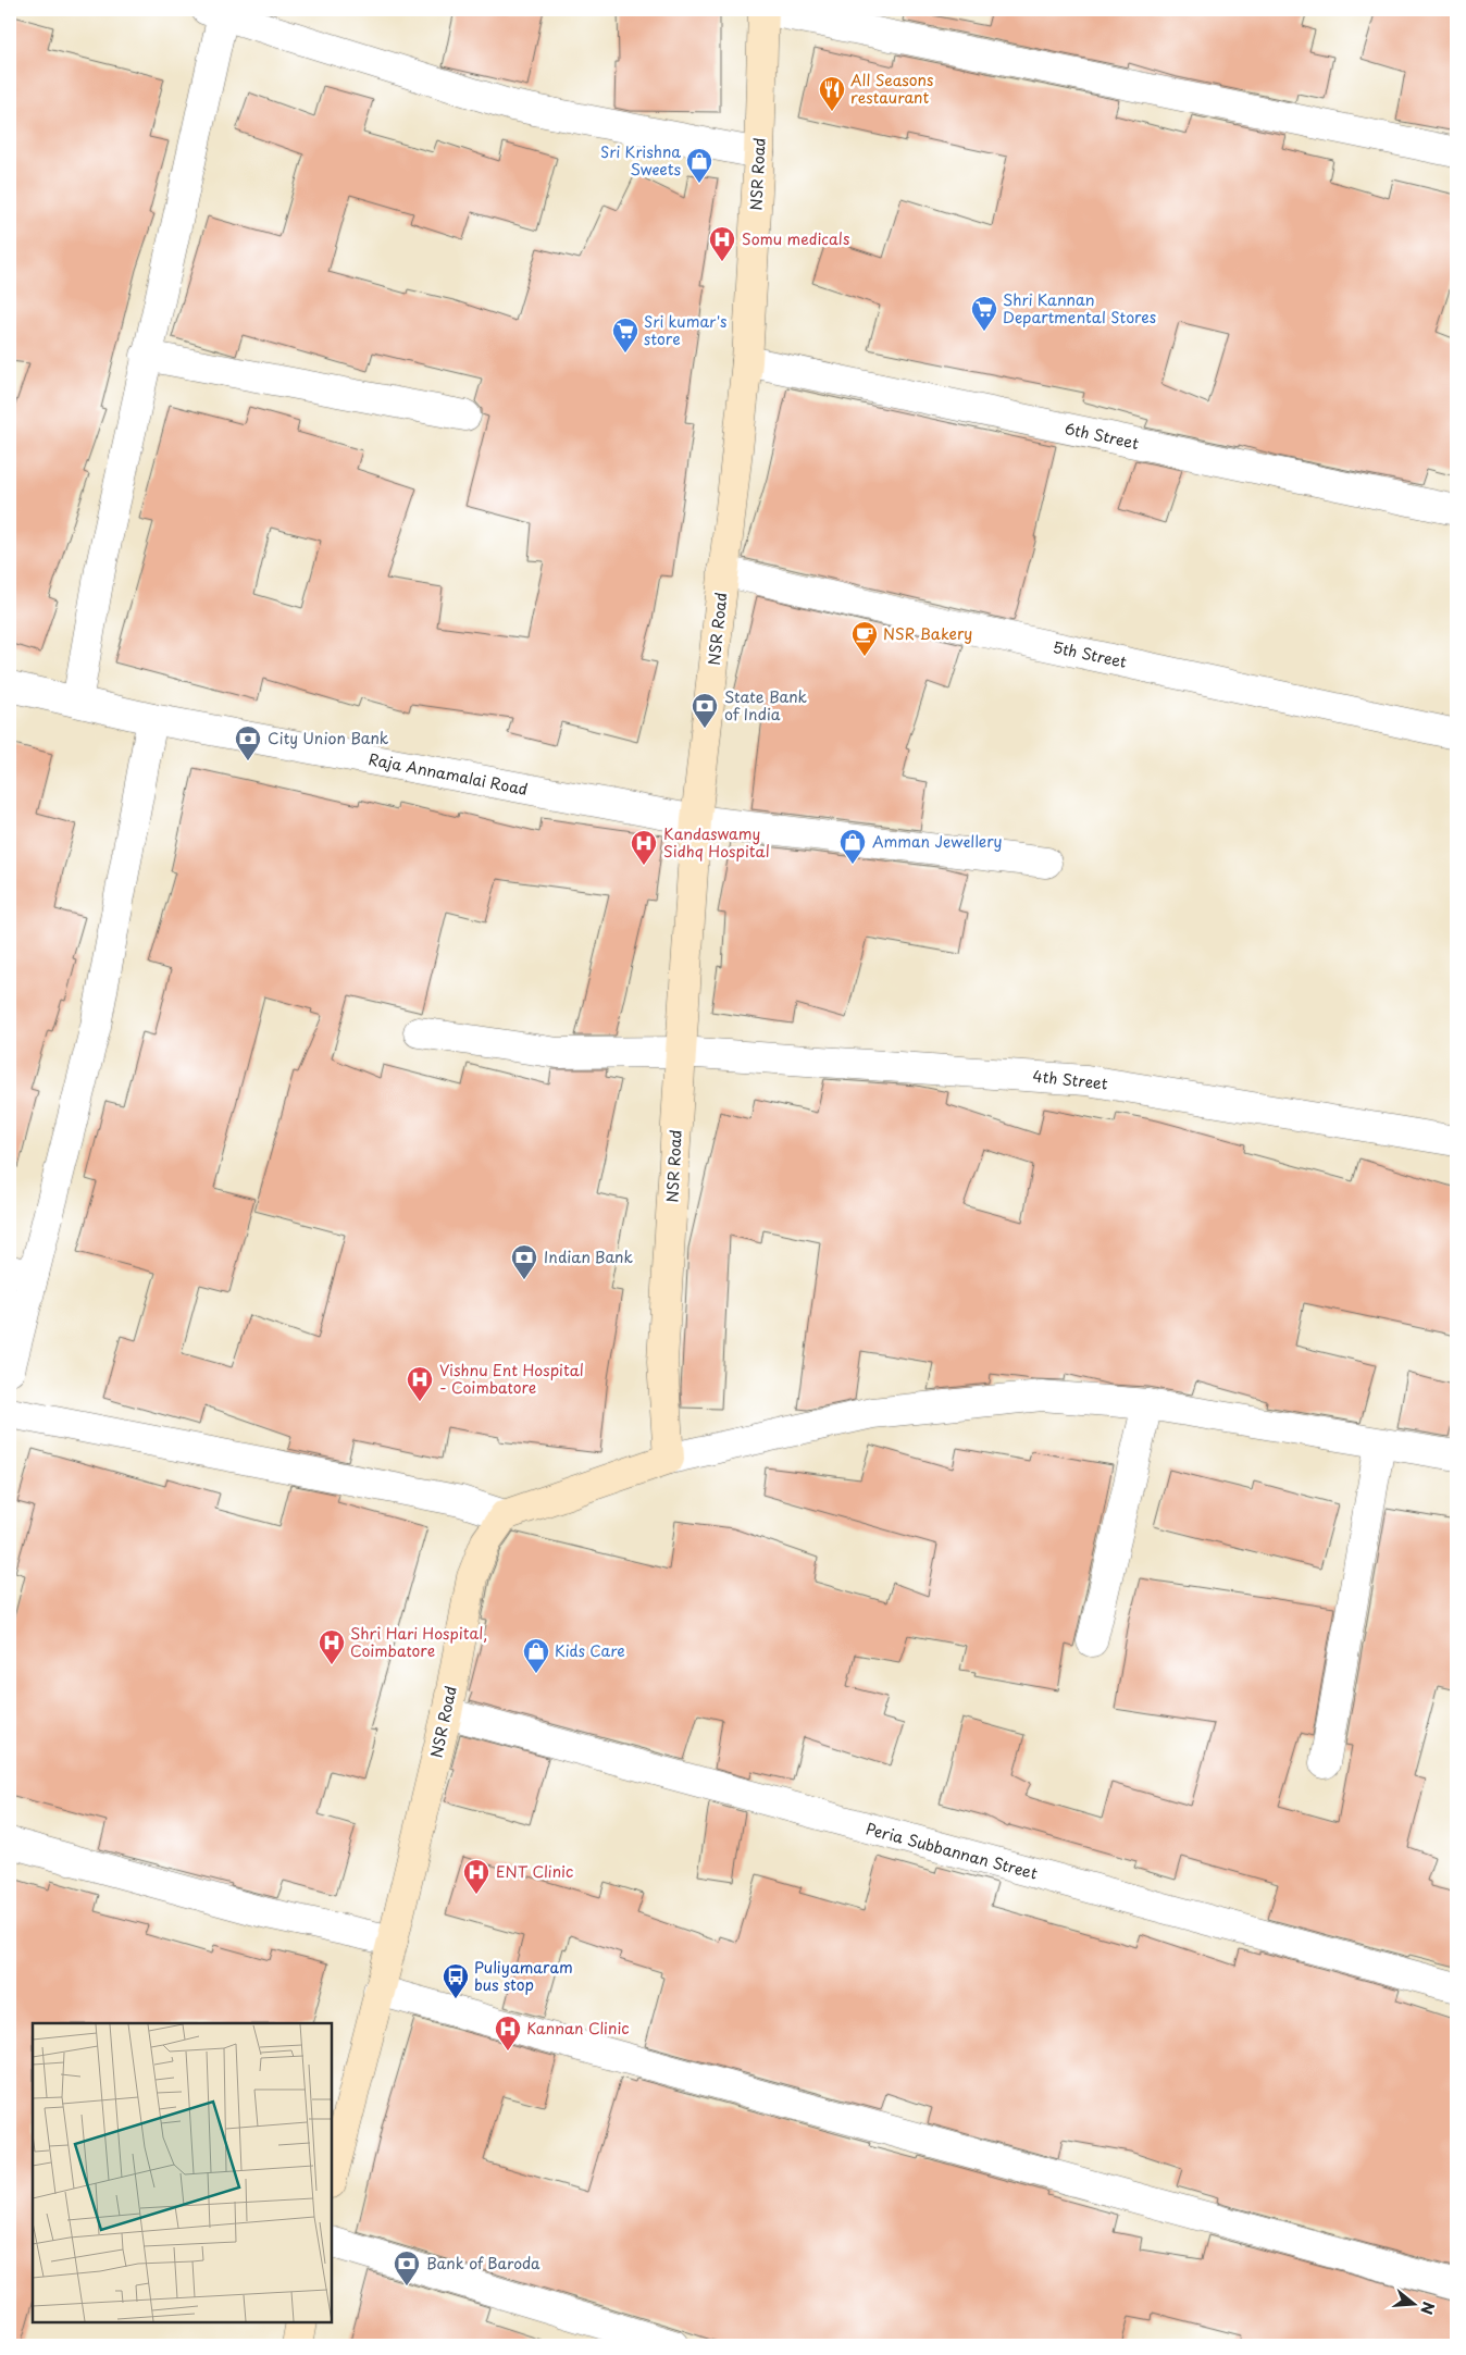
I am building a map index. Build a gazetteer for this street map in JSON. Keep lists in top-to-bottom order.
{
  "streets": {
    "main road": ["NSR Road"],
    "street": [
      "6th Street",
      "5th Street",
      "Raja Annamalai Road",
      "4th Street",
      "Peria Subbannan Street"
    ]
  },
  "crossings": [
    ["NSR Road", "6th Street"],
    ["NSR Road", "5th Street"],
    ["NSR Road", "Raja Annamalai Road"],
    ["NSR Road", "4th Street"],
    ["NSR Road", "Peria Subbannan Street"]
  ],
  "places": {
    "restaurant": ["All Seasons restaurant"],
    "shop": ["Sri Krishna Sweets", "Amman Jewellery", "Kids Care"],
    "hospital": [
      "Somu medicals",
      "Kandaswamy Sidhq Hospital",
      "Vishnu Ent Hospital - Coimbatore",
      "Shri Hari Hospital, Coimbatore",
      "ENT Clinic",
      "Kannan Clinic"
    ],
    "supermarket": ["Shri Kannan Departmental Stores", "Sri kumar's store"],
    "cafe": ["NSR Bakery"],
    "bank": [
      "State Bank of India",
      "City Union Bank",
      "Indian Bank",
      "Bank of Baroda"
    ],
    "bus stop": ["Puliyamaram bus stop"]
  },
  "north": "right"
}
